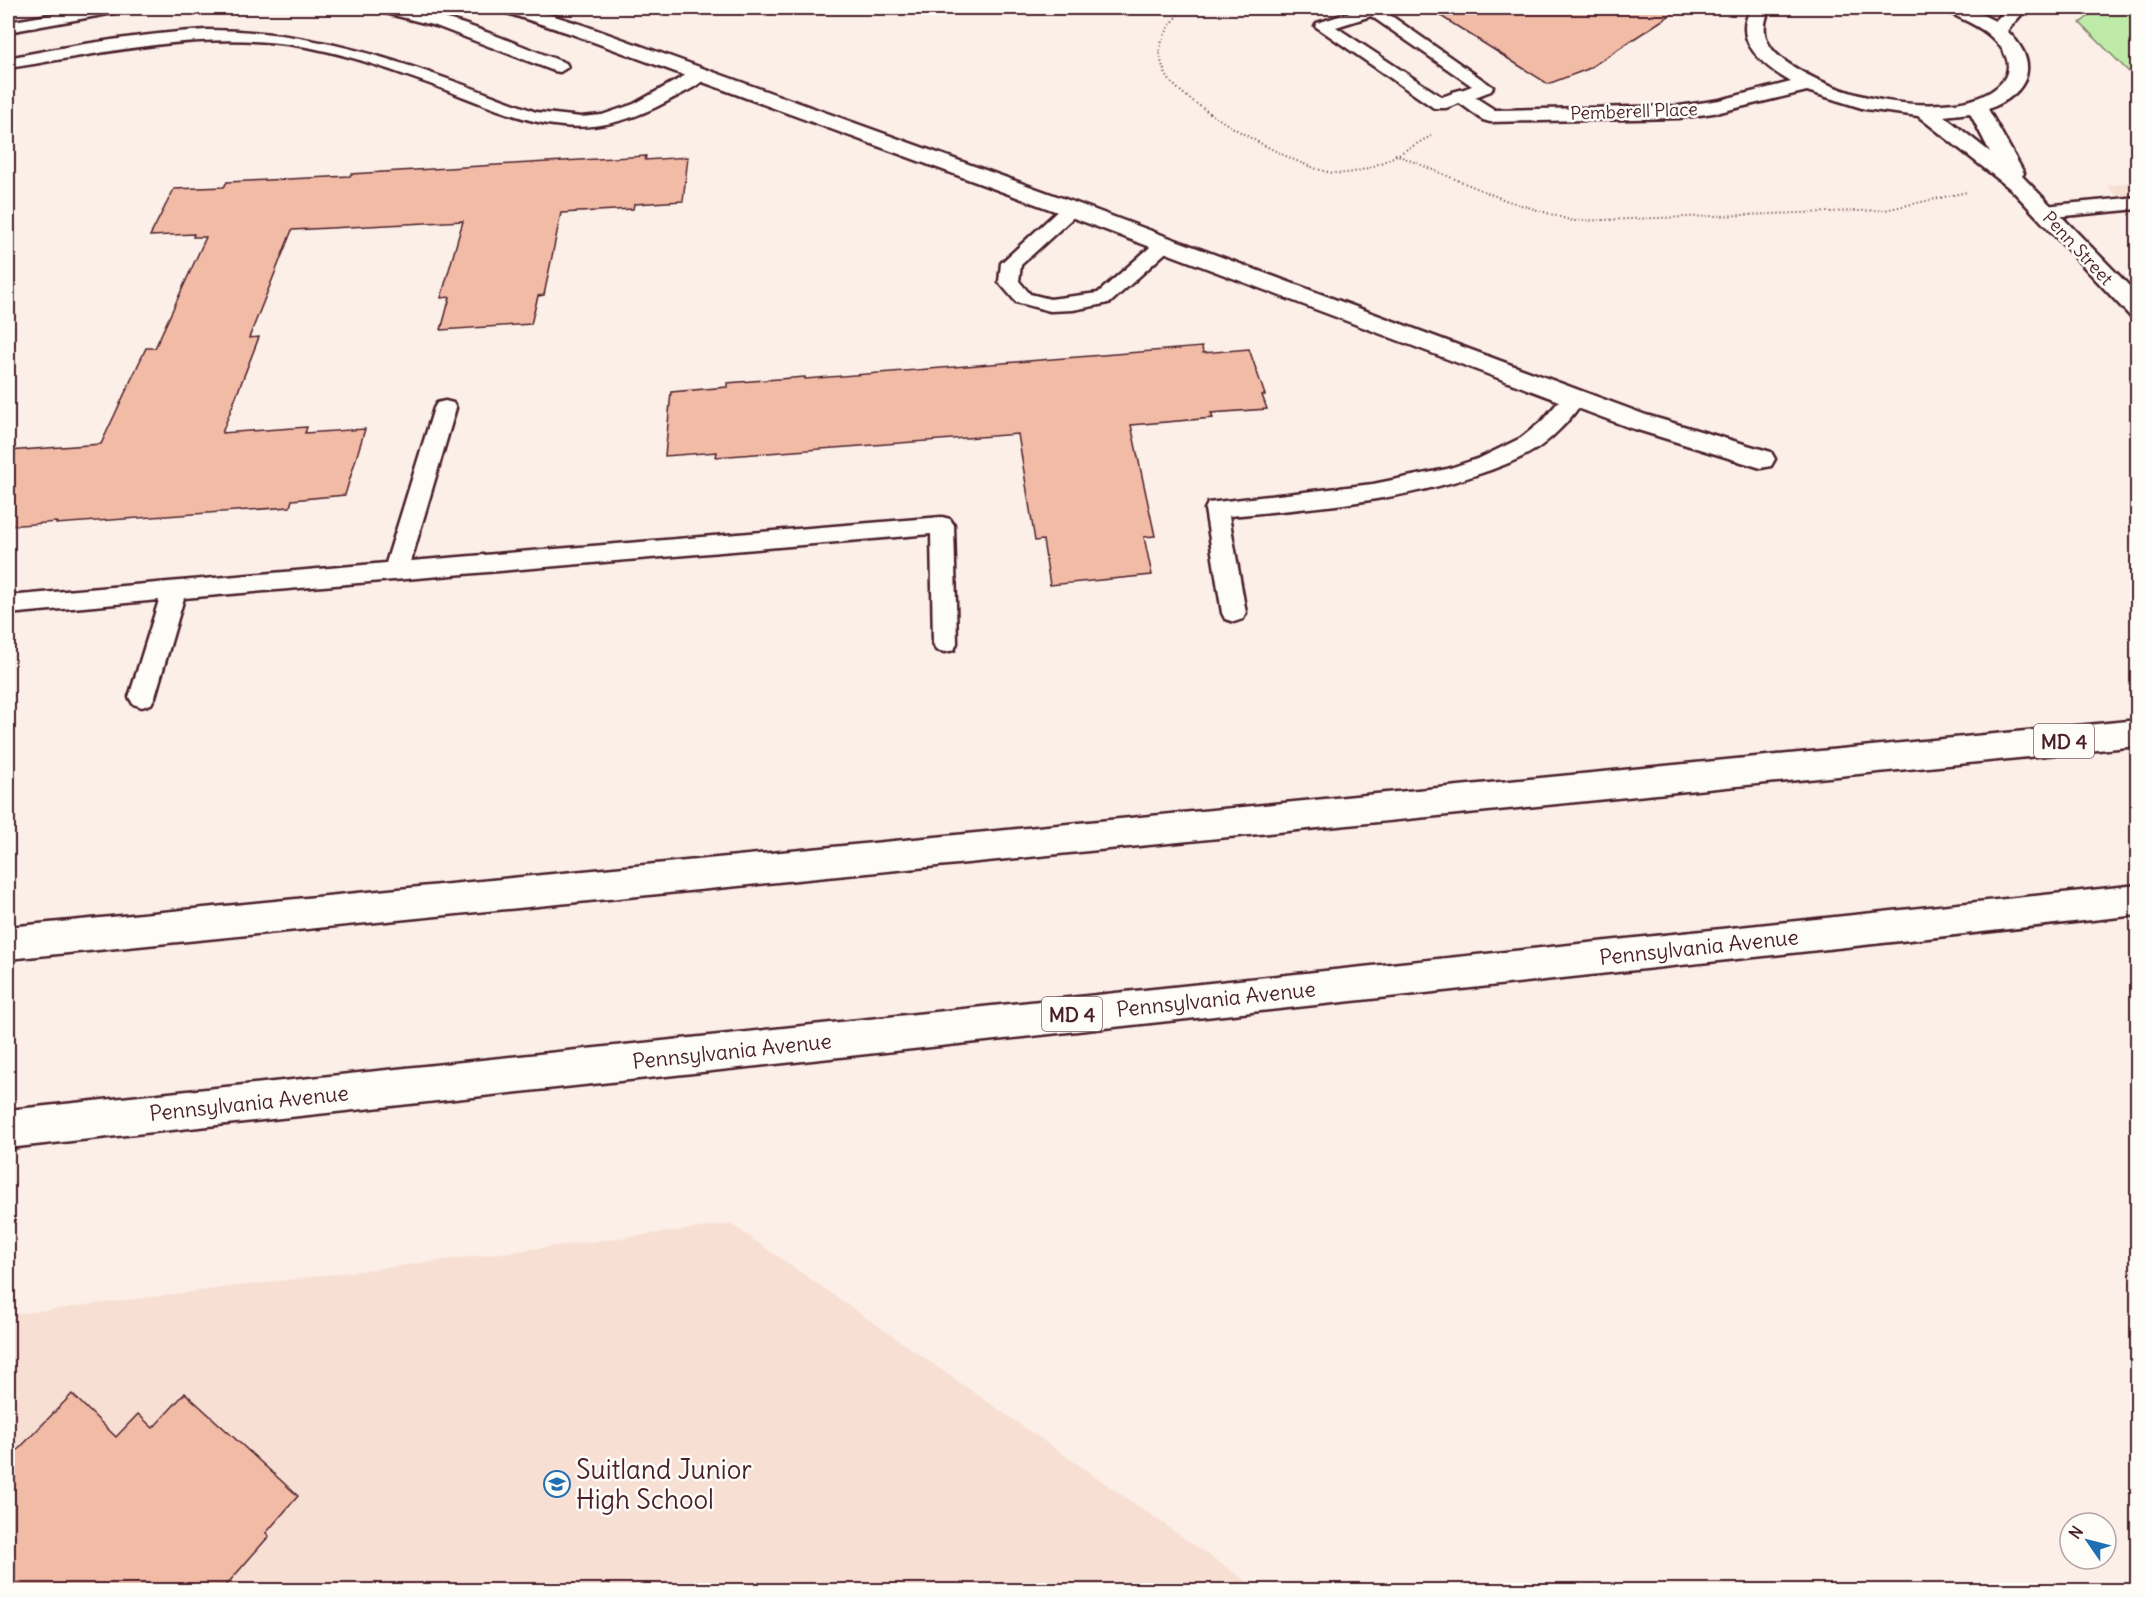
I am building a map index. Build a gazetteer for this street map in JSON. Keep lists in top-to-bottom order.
{
  "streets": {
    "main road": [
      "Pemberell Place",
      "Penn Street",
      "MD 4",
      "Pennsylvania Avenue"
    ]
  },
  "places": {
    "school or university": ["Suitland Junior High School"]
  },
  "north": "top left"
}
